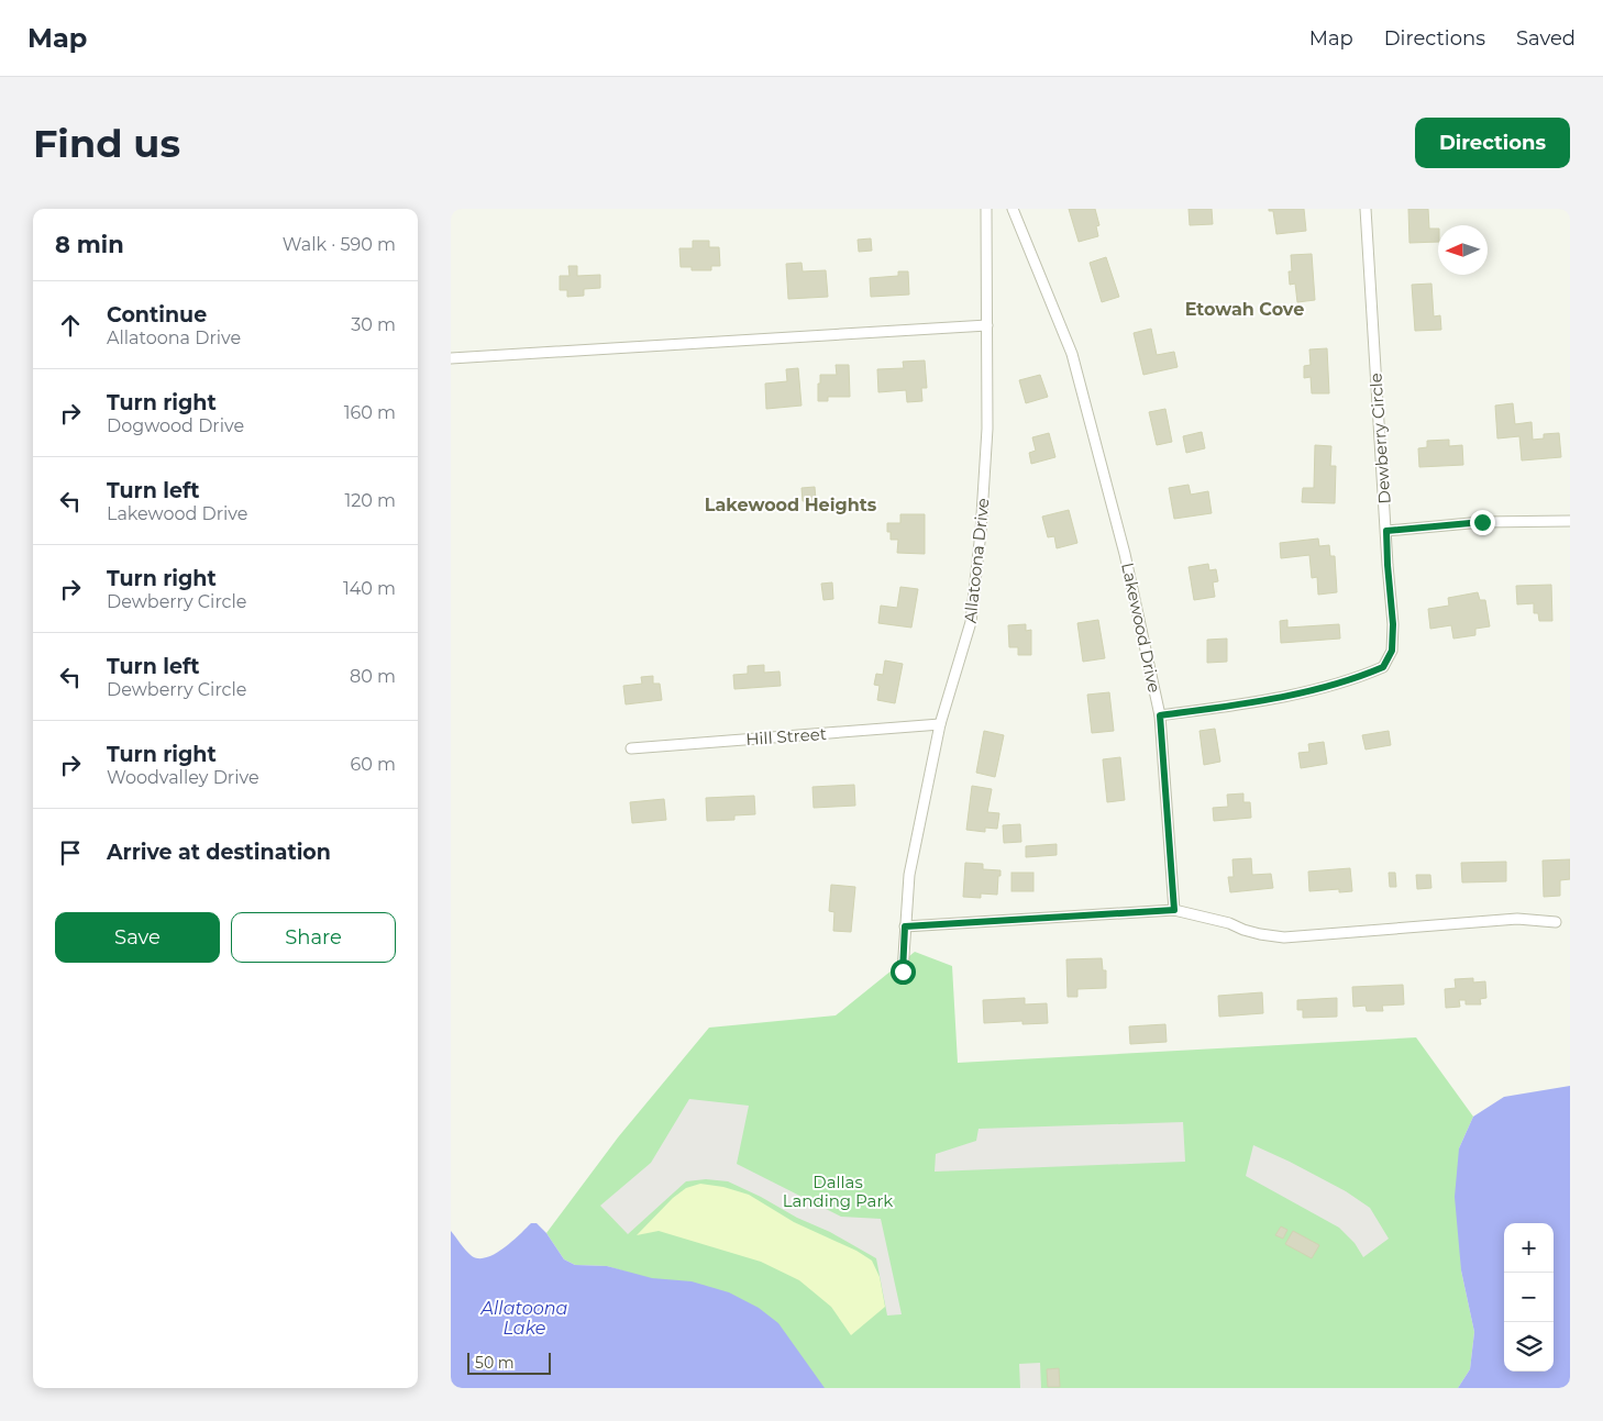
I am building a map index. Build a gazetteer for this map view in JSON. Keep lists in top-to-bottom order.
{
  "streets": {
    "street": [
      "Dewberry Circle",
      "Allatoona Drive",
      "Lakewood Drive",
      "Hill Street"
    ]
  },
  "crossings": [
    ["Dewberry Circle", "Lakewood Drive"],
    ["Allatoona Drive", "Hill Street"]
  ],
  "districts": ["Etowah Cove", "Lakewood Heights"],
  "water": ["Allatoona Lake"],
  "parks": ["Dallas Landing Park"],
  "scale_bar": "50 m",
  "north": "left",
  "page": {
    "header": "Map",
    "nav": ["Map", "Directions", "Saved"],
    "buttons": [
      "Directions",
      ["Save", "Share"]
    ],
    "title": "Find us",
    "heading": ["8 min", "Walk · 590 m"],
    "list": [
      ["Continue", "Allatoona Drive", "30 m"],
      ["Turn right", "Dogwood Drive", "160 m"],
      ["Turn left", "Lakewood Drive", "120 m"],
      ["Turn right", "Dewberry Circle", "140 m"],
      ["Turn left", "Dewberry Circle", "80 m"],
      ["Turn right", "Woodvalley Drive", "60 m"],
      "Arrive at destination"
    ],
    "map_buttons": ["+", "−"],
    "scale": "50 m"
  }
}
